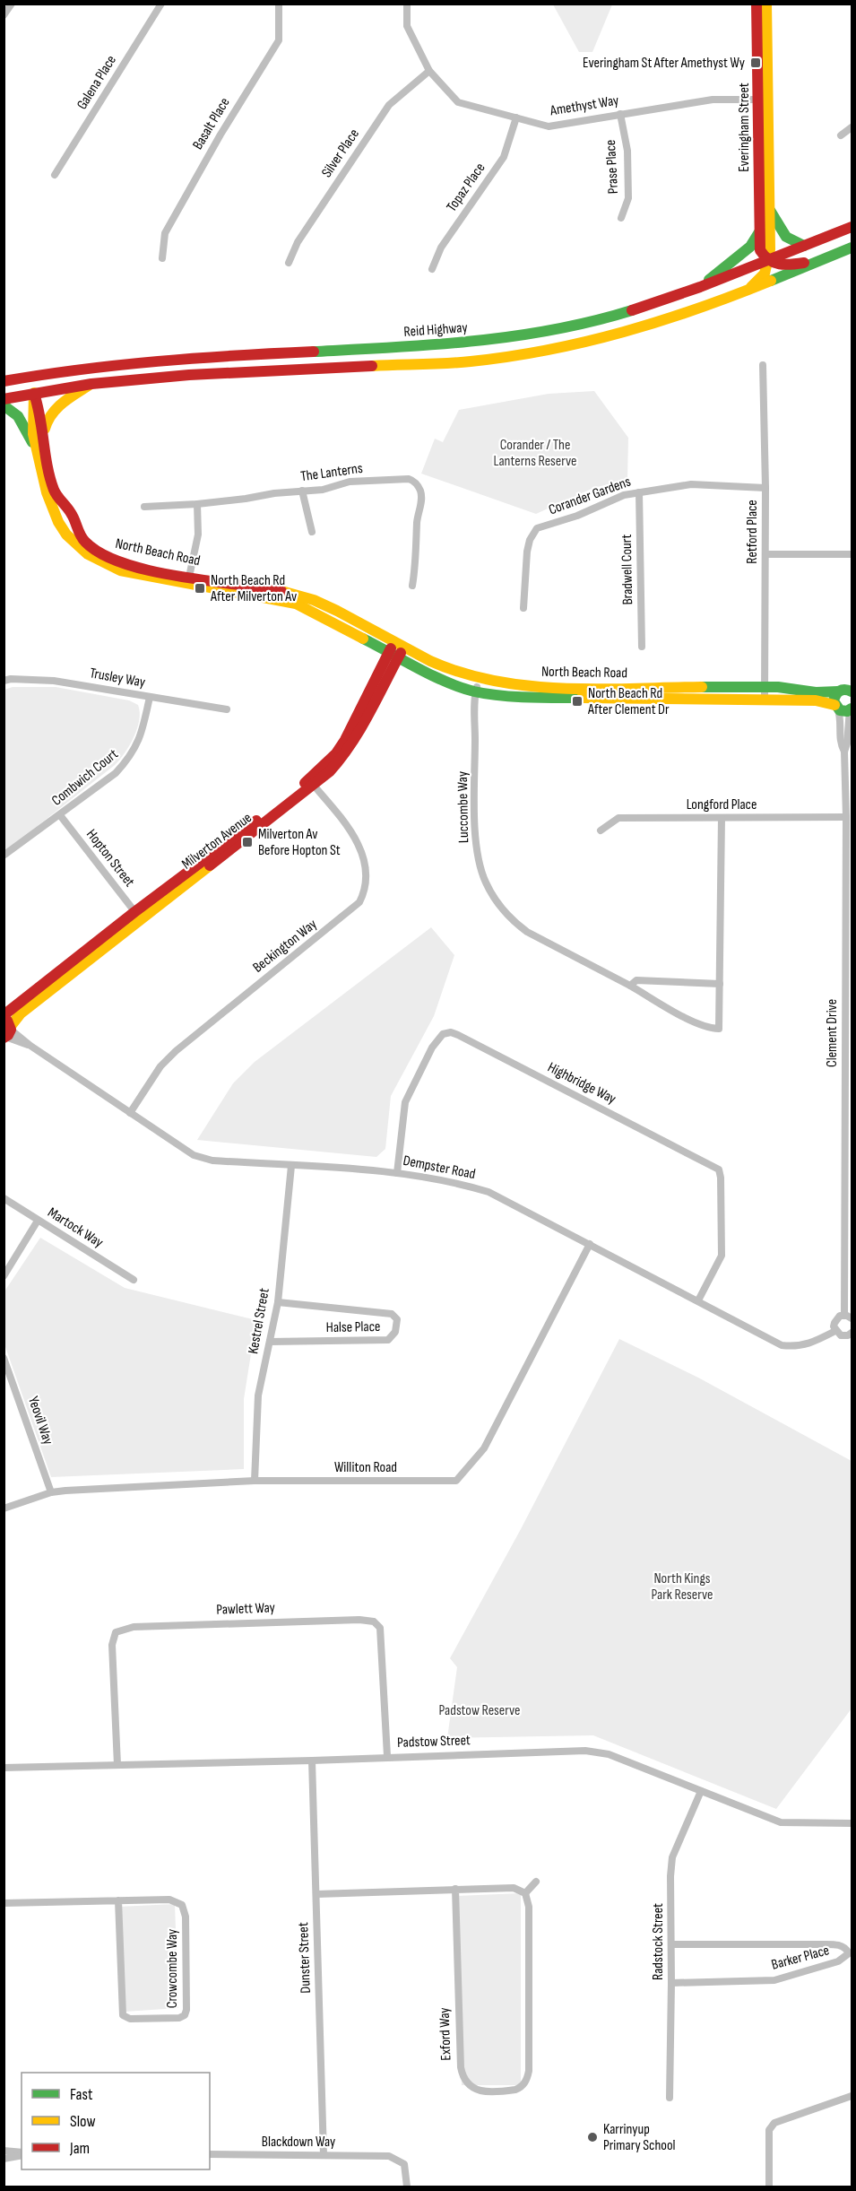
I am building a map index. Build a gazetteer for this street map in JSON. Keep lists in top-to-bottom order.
{
  "streets": {
    "main road": [
      "Everingham Street",
      "Reid Highway",
      "North Beach Road",
      "Milverton Avenue"
    ],
    "street": [
      "Galena Place",
      "Amethyst Way",
      "Basalt Place",
      "Silver Place",
      "Prase Place",
      "Topaz Place",
      "The Lanterns",
      "Corander Gardens",
      "Retford Place",
      "Bradwell Court",
      "Trusley Way",
      "Combwich Court",
      "Longford Place",
      "Luccombe Way",
      "Hopton Street",
      "Beckington Way",
      "Clement Drive",
      "Highbridge Way",
      "Dempster Road",
      "Martock Way",
      "Kestrel Street",
      "Halse Place",
      "Yeovil Way",
      "Williton Road",
      "Pawlett Way",
      "Padstow Street",
      "Radstock Street",
      "Dunster Street",
      "Barker Place",
      "Crowcombe Way",
      "Exford Way",
      "Blackdown Way"
    ]
  },
  "crossings": [
    ["Amethyst Way", "Everingham Street"],
    ["Amethyst Way", "Silver Place"],
    ["Amethyst Way", "Prase Place"],
    ["Amethyst Way", "Topaz Place"],
    ["Everingham Street", "Reid Highway"],
    ["Corander Gardens", "Retford Place"],
    ["Corander Gardens", "Bradwell Court"],
    ["Retford Place", "North Beach Road"],
    ["North Beach Road", "Luccombe Way"],
    ["North Beach Road", "Milverton Avenue"],
    ["North Beach Road", "Clement Drive"],
    ["Trusley Way", "Combwich Court"],
    ["Combwich Court", "Hopton Street"],
    ["Longford Place", "Luccombe Way"],
    ["Longford Place", "Clement Drive"],
    ["Milverton Avenue", "Hopton Street"],
    ["Milverton Avenue", "Beckington Way"],
    ["Milverton Avenue", "Dempster Road"],
    ["Beckington Way", "Dempster Road"],
    ["Clement Drive", "Dempster Road"],
    ["Highbridge Way", "Dempster Road"],
    ["Dempster Road", "Kestrel Street"],
    ["Dempster Road", "Williton Road"],
    ["Kestrel Street", "Halse Place"],
    ["Kestrel Street", "Williton Road"],
    ["Yeovil Way", "Williton Road"],
    ["Pawlett Way", "Padstow Street"],
    ["Padstow Street", "Radstock Street"],
    ["Padstow Street", "Dunster Street"],
    ["Radstock Street", "Barker Place"],
    ["Dunster Street", "Blackdown Way"]
  ],
  "parks": ["Corander / The Lanterns Reserve", "North Kings Park Reserve", "Padstow Reserve"],
  "places": {
    "transit": [
      "Everingham St After Amethyst Wy",
      "North Beach Rd After Milverton Av",
      "North Beach Rd After Clement Dr",
      "Milverton Av Before Hopton St"
    ],
    "other": ["Karrinyup Primary School"]
  },
  "legend": ["Fast", "Slow", "Jam"]
}
